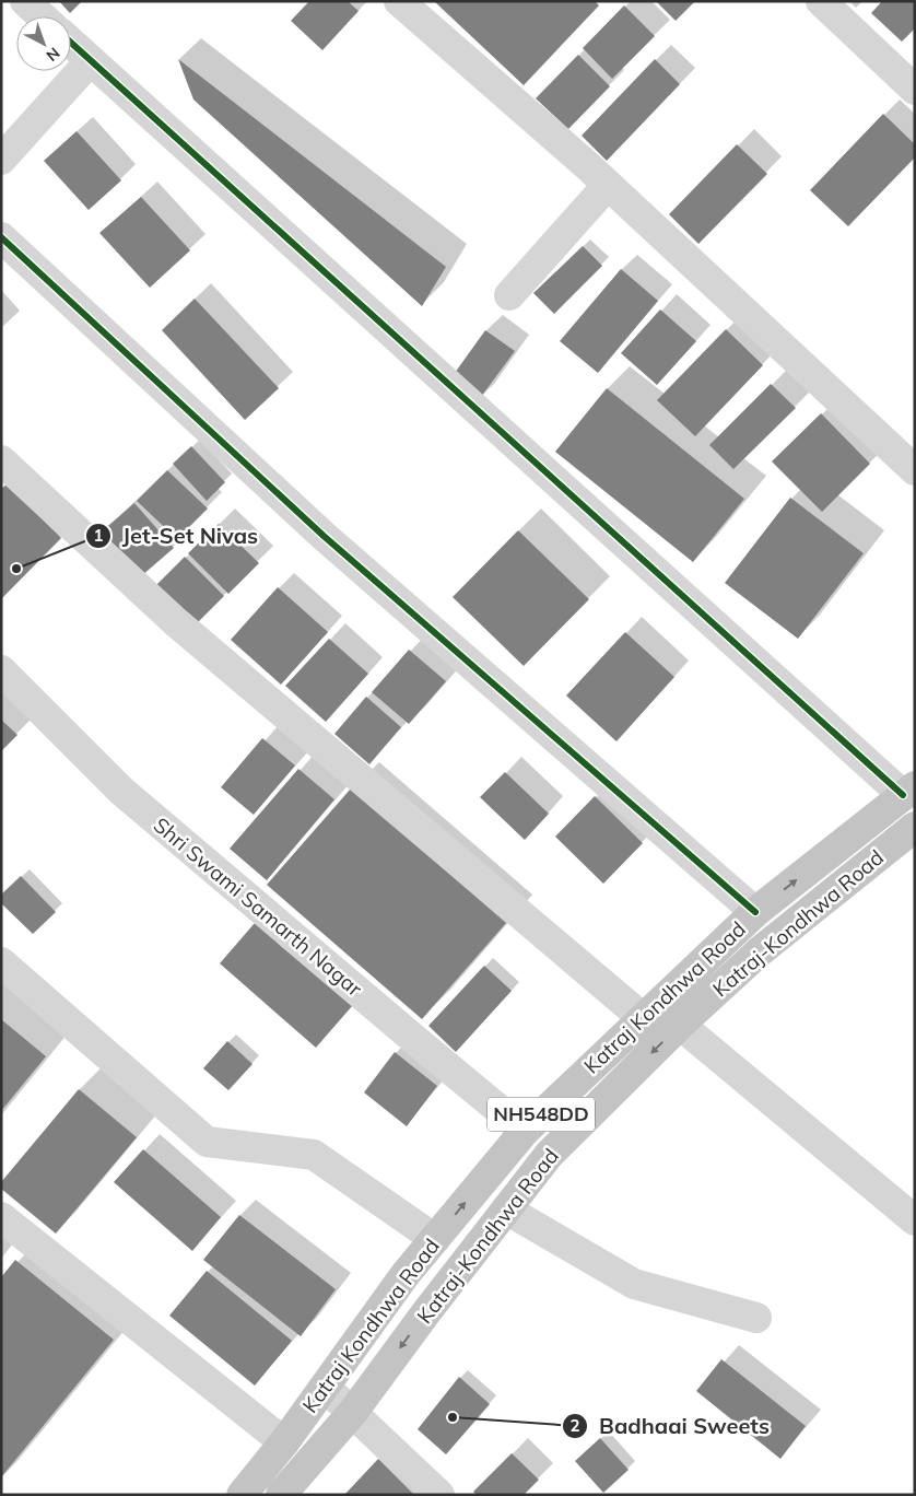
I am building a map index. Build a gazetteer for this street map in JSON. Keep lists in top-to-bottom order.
{
  "streets": {
    "highway": ["Katraj-Kondhwa Road", "Katraj Kondhwa Road", "NH548DD"],
    "street": ["Shri Swami Samarth Nagar"]
  },
  "crossings": [
    ["Shri Swami Samarth Nagar", "Katraj Kondhwa Road"]
  ],
  "one_way": ["Katraj-Kondhwa Road"],
  "places": ["Jet-Set Nivas", "Badhaai Sweets"],
  "north": "bottom right"
}
